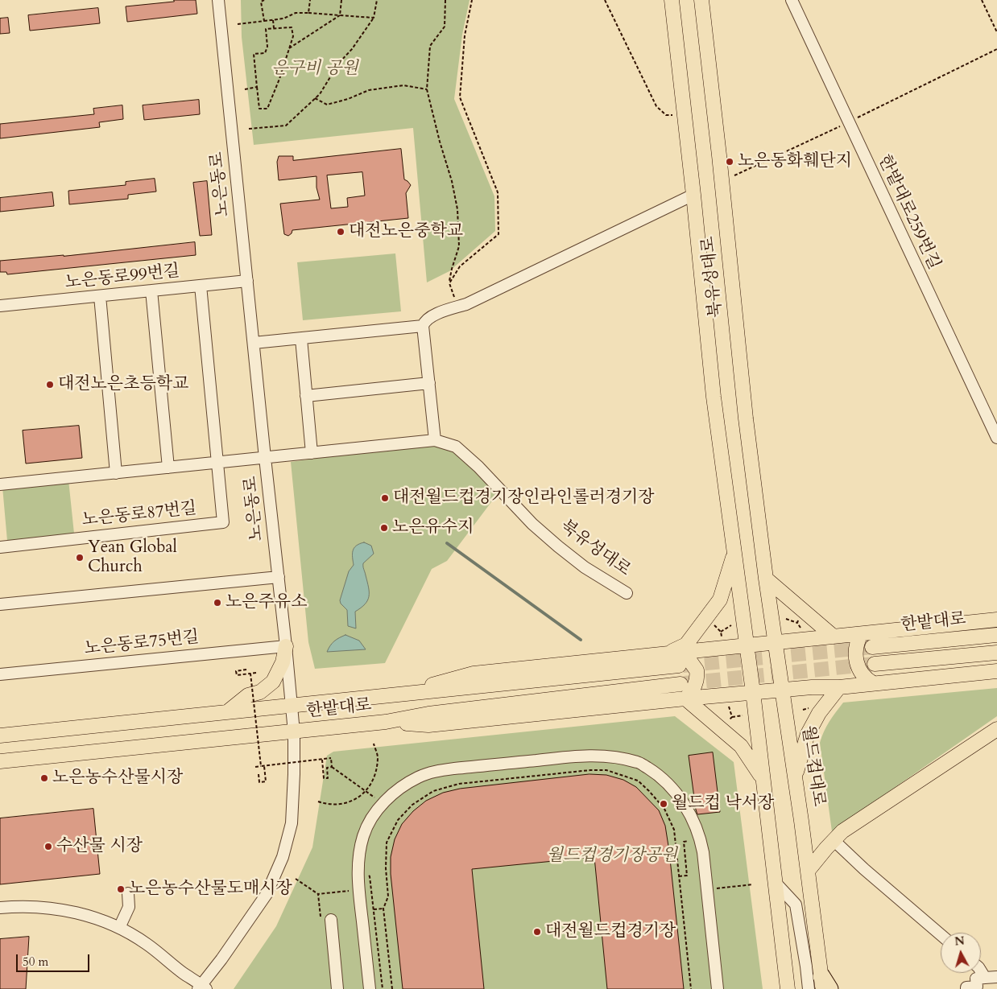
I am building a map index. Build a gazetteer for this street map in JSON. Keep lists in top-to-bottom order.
{
  "streets": {
    "main road": ["북유성대로", "한밭대로", "월드컵대로"],
    "street": [
      "노은동로",
      "한밭대로259번길",
      "노은동로99번길",
      "노은동로87번길",
      "노은동로75번길"
    ]
  },
  "crossings": [
    ["노은동로", "노은동로99번길"],
    ["노은동로", "한밭대로"],
    ["노은동로", "노은동로75번길"],
    ["북유성대로", "월드컵대로"],
    ["노은동로99번길", "노은동로87번길"],
    ["한밭대로", "월드컵대로"]
  ],
  "parks": ["은구비 공원", "월드컵경기장공원"],
  "places": [
    "노은동화훼단지",
    "대전노은중학교",
    "대전노은초등학교",
    "대전월드컵경기장인라인롤러경기장",
    "노은유수지",
    "Yean Global Church",
    "노은주유소",
    "노은농수산물시장",
    "월드컵 낙서장",
    "수산물 시장",
    "노은농수산물도매시장",
    "대전월드컵경기장"
  ],
  "scale_bar": "50 m",
  "north": "top"
}
